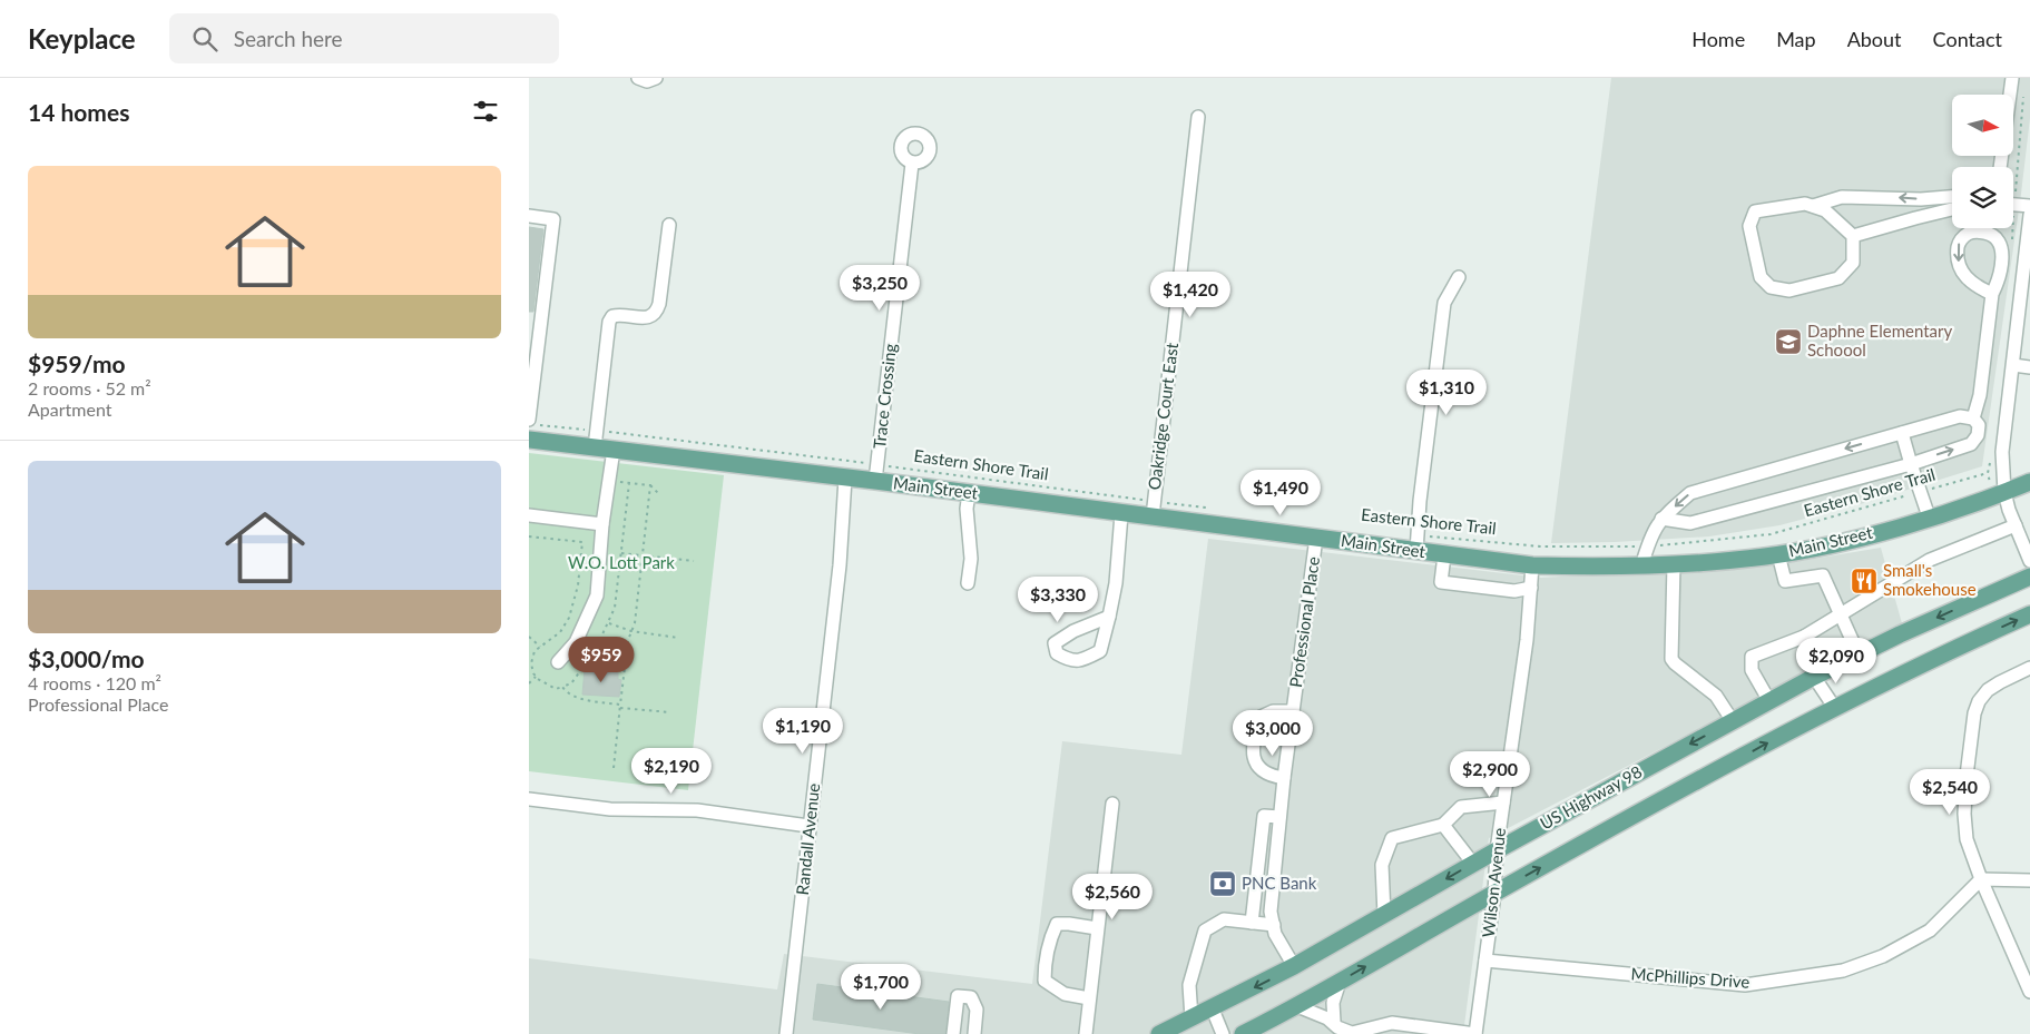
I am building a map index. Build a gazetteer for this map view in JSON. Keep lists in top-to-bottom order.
{
  "streets": {
    "main road": ["Main Street", "US Highway 98"],
    "street": [
      "Trace Crossing",
      "Oakridge Court East",
      "Professional Place",
      "Randall Avenue",
      "Wilson Avenue",
      "McPhillips Drive"
    ],
    "path": ["Eastern Shore Trail"]
  },
  "crossings": [
    ["Trace Crossing", "Eastern Shore Trail"],
    ["Trace Crossing", "Main Street"],
    ["Oakridge Court East", "Eastern Shore Trail"],
    ["Oakridge Court East", "Main Street"],
    ["Eastern Shore Trail", "Main Street"],
    ["Main Street", "Professional Place"],
    ["Main Street", "Randall Avenue"],
    ["Main Street", "Wilson Avenue"],
    ["Professional Place", "US Highway 98"],
    ["US Highway 98", "Wilson Avenue"],
    ["Wilson Avenue", "McPhillips Drive"]
  ],
  "parks": ["W.O. Lott Park"],
  "places": {
    "school or university": ["Daphne Elementary Schoool"],
    "restaurant": ["Small's Smokehouse"],
    "bank": ["PNC Bank"]
  },
  "north": "right",
  "page": {
    "header": "Keyplace",
    "search": "Search here",
    "nav": [
      "Home",
      "Map",
      "About",
      "Contact"
    ],
    "heading": "14 homes",
    "list": [
      {
        "name": "$959/mo",
        "note": "2 rooms · 52 m² · Apartment"
      },
      {
        "name": "$3,000/mo",
        "note": "4 rooms · 120 m² · Professional Place"
      }
    ],
    "price": [
      "$3,250",
      "$1,420",
      "$1,310",
      "$1,490",
      "$3,330",
      "$959",
      "$2,090",
      "$1,190",
      "$3,000",
      "$2,190",
      "$2,900",
      "$2,540",
      "$2,560",
      "$1,700"
    ]
  }
}
